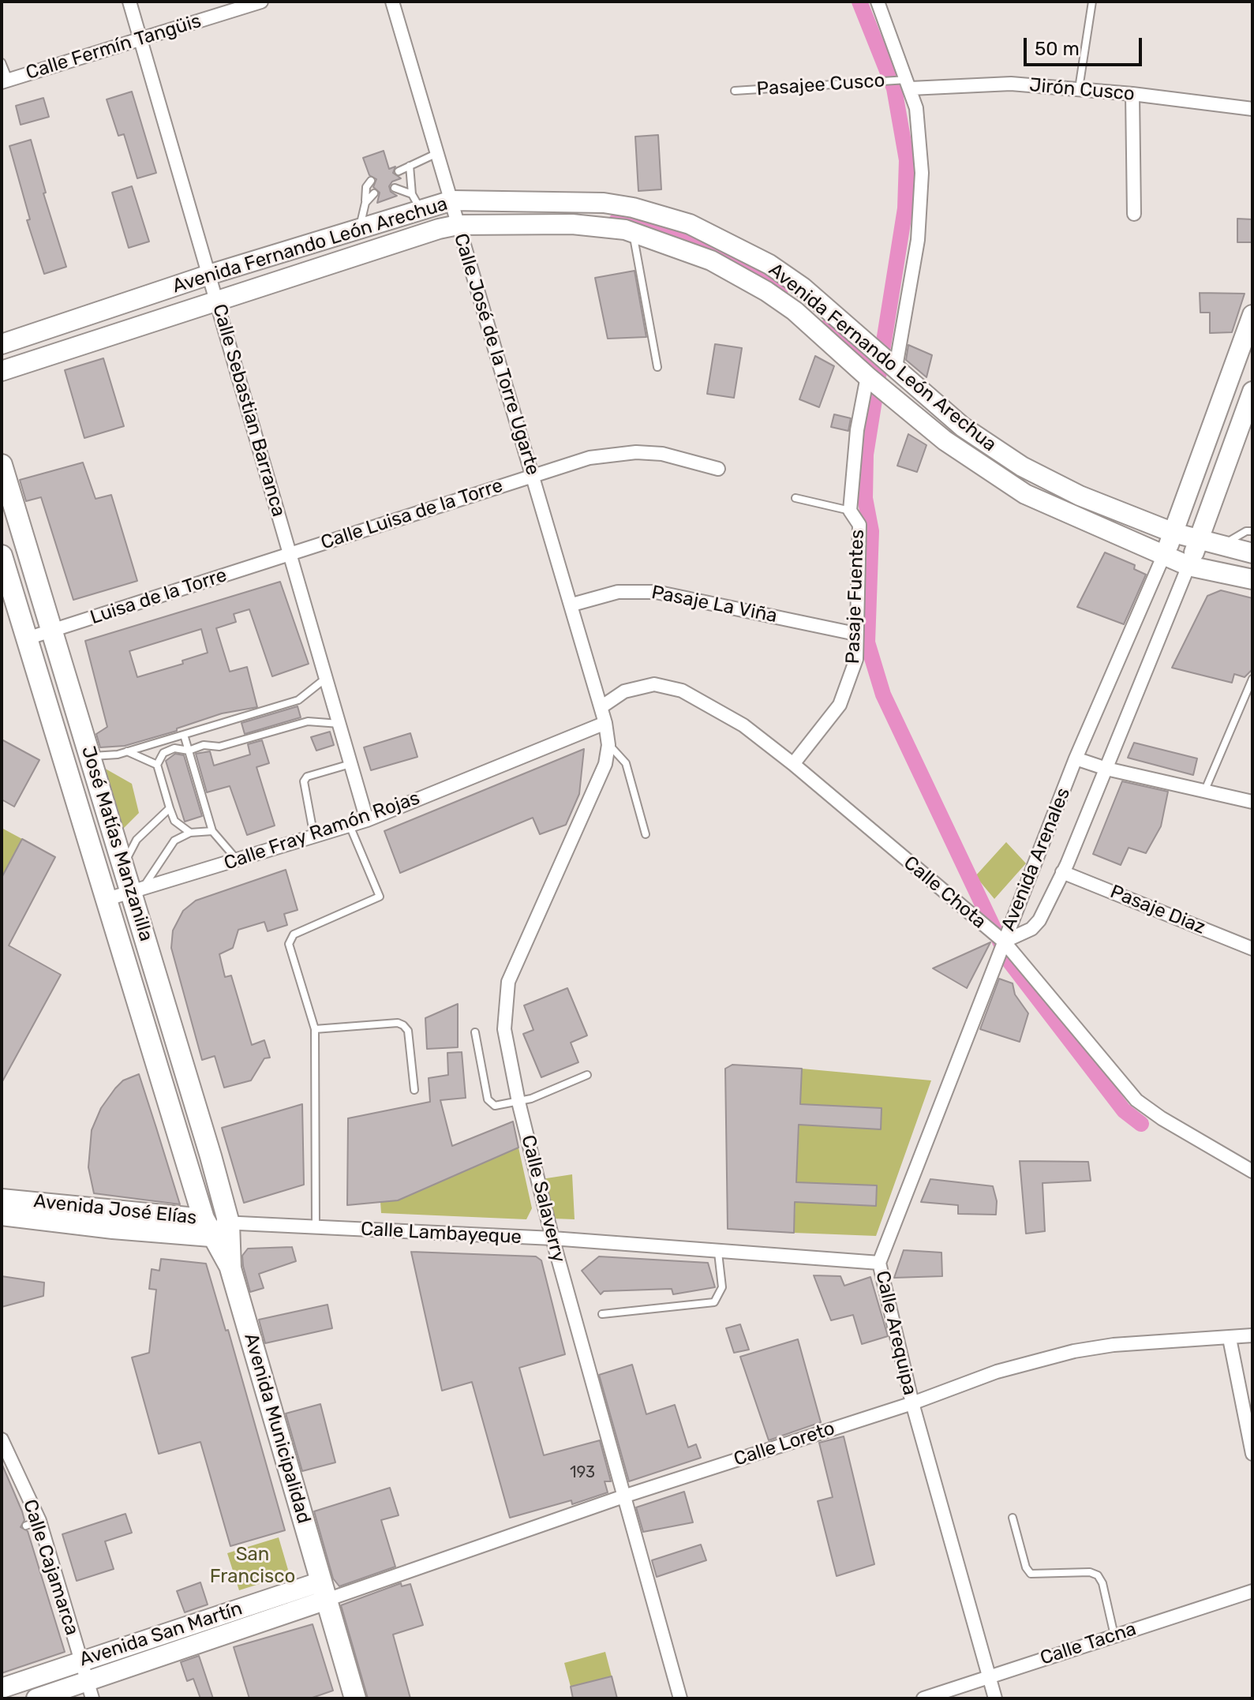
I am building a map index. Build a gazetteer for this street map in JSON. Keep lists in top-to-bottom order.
{
  "streets": {
    "main road": [
      "Avenida Fernando León Arechua",
      "José Matías Manzanilla",
      "Avenida Arenales",
      "Avenida José Elías",
      "Avenida Municipalidad",
      "Avenida San Martín"
    ],
    "street": [
      "Calle Fermín Tangüis",
      "Jirón Cusco",
      "Calle José de la Torre Ugarte",
      "Calle Sebastian Barranca",
      "Calle Luisa de la Torre",
      "Luisa de la Torre",
      "Pasaje Fuentes",
      "Pasaje La Viña",
      "Calle Fray Ramón Rojas",
      "Calle Chota",
      "Pasaje Diaz",
      "Calle Salaverry",
      "Calle Lambayeque",
      "Calle Arequipa",
      "Calle Loreto",
      "Calle Cajamarca",
      "Calle Tacna"
    ],
    "lane": ["Pasajee Cusco"]
  },
  "crossings": [
    ["Calle Fermín Tangüis", "Calle Sebastian Barranca"],
    ["Pasajee Cusco", "Jirón Cusco"],
    ["Avenida Fernando León Arechua", "Calle José de la Torre Ugarte"],
    ["Avenida Fernando León Arechua", "Calle Sebastian Barranca"],
    ["Avenida Fernando León Arechua", "Pasaje Fuentes"],
    ["Avenida Fernando León Arechua", "Avenida Arenales"],
    ["Calle José de la Torre Ugarte", "Calle Luisa de la Torre"],
    ["Calle José de la Torre Ugarte", "Pasaje La Viña"],
    ["Calle José de la Torre Ugarte", "Calle Chota"],
    ["Calle José de la Torre Ugarte", "Calle Salaverry"],
    ["Calle Sebastian Barranca", "Calle Luisa de la Torre"],
    ["Calle Sebastian Barranca", "Luisa de la Torre"],
    ["Calle Sebastian Barranca", "Calle Fray Ramón Rojas"],
    ["Calle Luisa de la Torre", "Luisa de la Torre"],
    ["Luisa de la Torre", "José Matías Manzanilla"],
    ["Pasaje Fuentes", "Pasaje La Viña"],
    ["Pasaje Fuentes", "Calle Chota"],
    ["Calle Fray Ramón Rojas", "José Matías Manzanilla"],
    ["Calle Fray Ramón Rojas", "Calle Salaverry"],
    ["José Matías Manzanilla", "Avenida José Elías"],
    ["José Matías Manzanilla", "Calle Lambayeque"],
    ["José Matías Manzanilla", "Avenida Municipalidad"],
    ["Avenida Arenales", "Calle Chota"],
    ["Avenida Arenales", "Pasaje Diaz"],
    ["Avenida Arenales", "Calle Arequipa"],
    ["Calle Chota", "Calle Salaverry"],
    ["Calle Chota", "Calle Arequipa"],
    ["Calle Salaverry", "Calle Lambayeque"],
    ["Calle Salaverry", "Calle Loreto"],
    ["Avenida José Elías", "Calle Lambayeque"],
    ["Avenida José Elías", "Avenida Municipalidad"],
    ["Calle Lambayeque", "Calle Arequipa"],
    ["Calle Lambayeque", "Avenida Municipalidad"],
    ["Calle Arequipa", "Calle Loreto"],
    ["Calle Arequipa", "Calle Tacna"],
    ["Avenida Municipalidad", "Calle Loreto"],
    ["Avenida Municipalidad", "Avenida San Martín"],
    ["Calle Loreto", "Avenida San Martín"],
    ["Calle Cajamarca", "Avenida San Martín"]
  ],
  "parks": ["San Francisco"],
  "house_numbers": ["193"],
  "scale_bar": "50 m"
}
